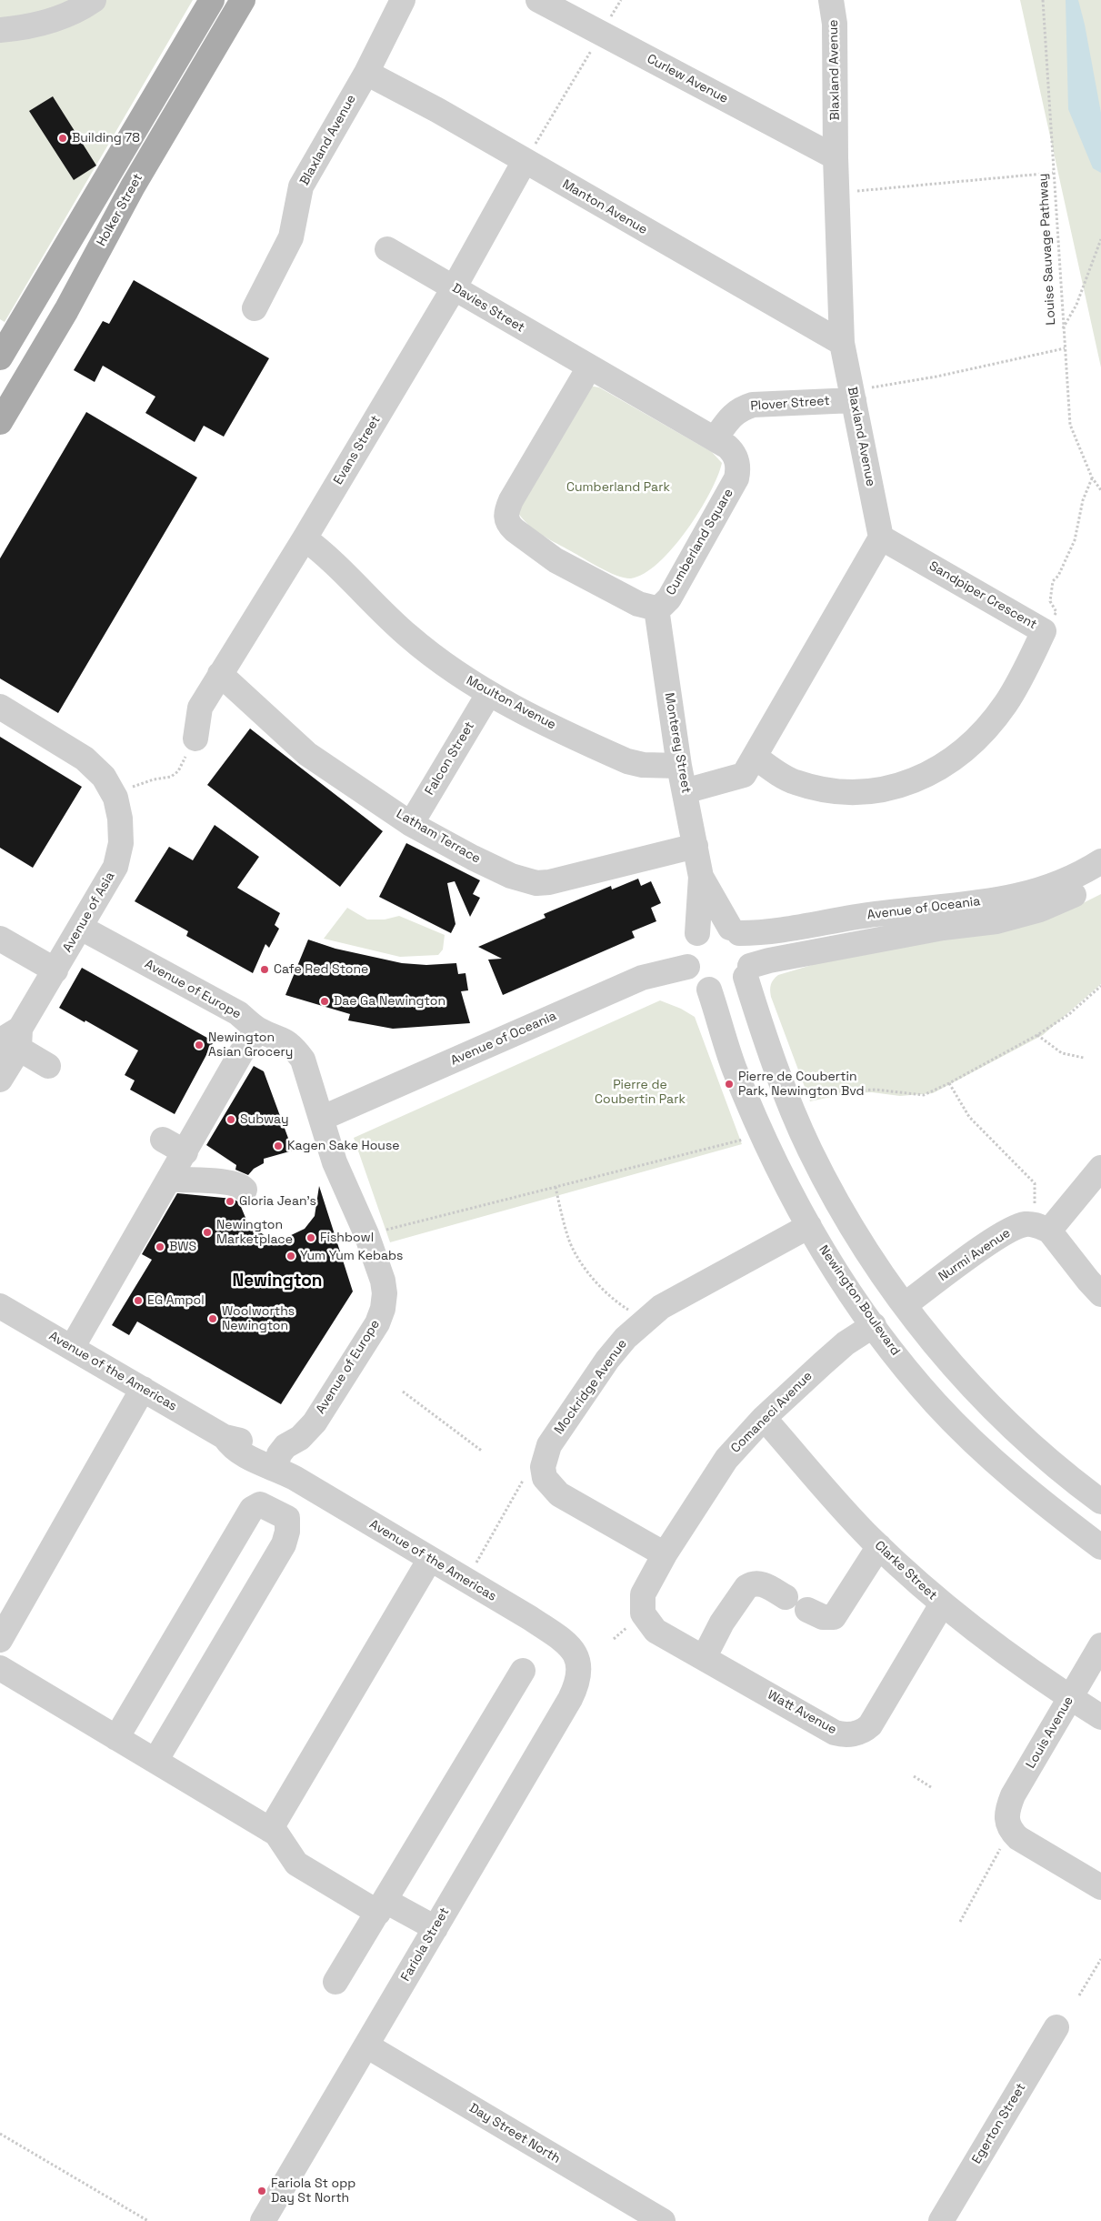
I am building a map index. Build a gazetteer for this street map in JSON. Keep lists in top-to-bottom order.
{
  "streets": {
    "main road": ["Holker Street"],
    "street": [
      "Blaxland Avenue",
      "Curlew Avenue",
      "Manton Avenue",
      "Davies Street",
      "Plover Street",
      "Evans Street",
      "Cumberland Square",
      "Sandpiper Crescent",
      "Moulton Avenue",
      "Monterey Street",
      "Falcon Street",
      "Latham Terrace",
      "Avenue of Oceania",
      "Avenue of Asia",
      "Avenue of Europe",
      "Nurmi Avenue",
      "Newington Boulevard",
      "Avenue of the Americas",
      "Mockridge Avenue",
      "Comaneci Avenue",
      "Clarke Street",
      "Watt Avenue",
      "Louis Avenue",
      "Fariola Street",
      "Egerton Street",
      "Day Street North"
    ],
    "path": ["Louise Sauvage Pathway"]
  },
  "crossings": [
    ["Blaxland Avenue", "Curlew Avenue"],
    ["Blaxland Avenue", "Manton Avenue"],
    ["Blaxland Avenue", "Plover Street"],
    ["Blaxland Avenue", "Sandpiper Crescent"],
    ["Manton Avenue", "Evans Street"],
    ["Davies Street", "Evans Street"],
    ["Davies Street", "Cumberland Square"],
    ["Plover Street", "Cumberland Square"],
    ["Evans Street", "Moulton Avenue"],
    ["Evans Street", "Latham Terrace"],
    ["Cumberland Square", "Monterey Street"],
    ["Moulton Avenue", "Monterey Street"],
    ["Moulton Avenue", "Falcon Street"],
    ["Monterey Street", "Latham Terrace"],
    ["Monterey Street", "Avenue of Oceania"],
    ["Monterey Street", "Newington Boulevard"],
    ["Falcon Street", "Latham Terrace"],
    ["Avenue of Oceania", "Avenue of Europe"],
    ["Avenue of Oceania", "Newington Boulevard"],
    ["Avenue of Asia", "Avenue of Europe"],
    ["Avenue of Europe", "Avenue of the Americas"],
    ["Newington Boulevard", "Mockridge Avenue"],
    ["Newington Boulevard", "Comaneci Avenue"],
    ["Avenue of the Americas", "Fariola Street"],
    ["Mockridge Avenue", "Comaneci Avenue"],
    ["Comaneci Avenue", "Clarke Street"],
    ["Comaneci Avenue", "Watt Avenue"],
    ["Clarke Street", "Watt Avenue"],
    ["Clarke Street", "Louis Avenue"],
    ["Fariola Street", "Day Street North"]
  ],
  "districts": ["Newington"],
  "parks": ["Cumberland Park", "Pierre de Coubertin Park"],
  "places": [
    "Building 78",
    "Cafe Red Stone",
    "Dae Ga Newington",
    "Newington Asian Grocery",
    "Pierre de Coubertin Park, Newington Bvd",
    "Subway",
    "Kagen Sake House",
    "Gloria Jean's",
    "Newington Marketplace",
    "Fishbowl",
    "BWS",
    "Yum Yum Kebabs",
    "EG Ampol",
    "Woolworths Newington",
    "Fariola St opp Day St North"
  ]
}
